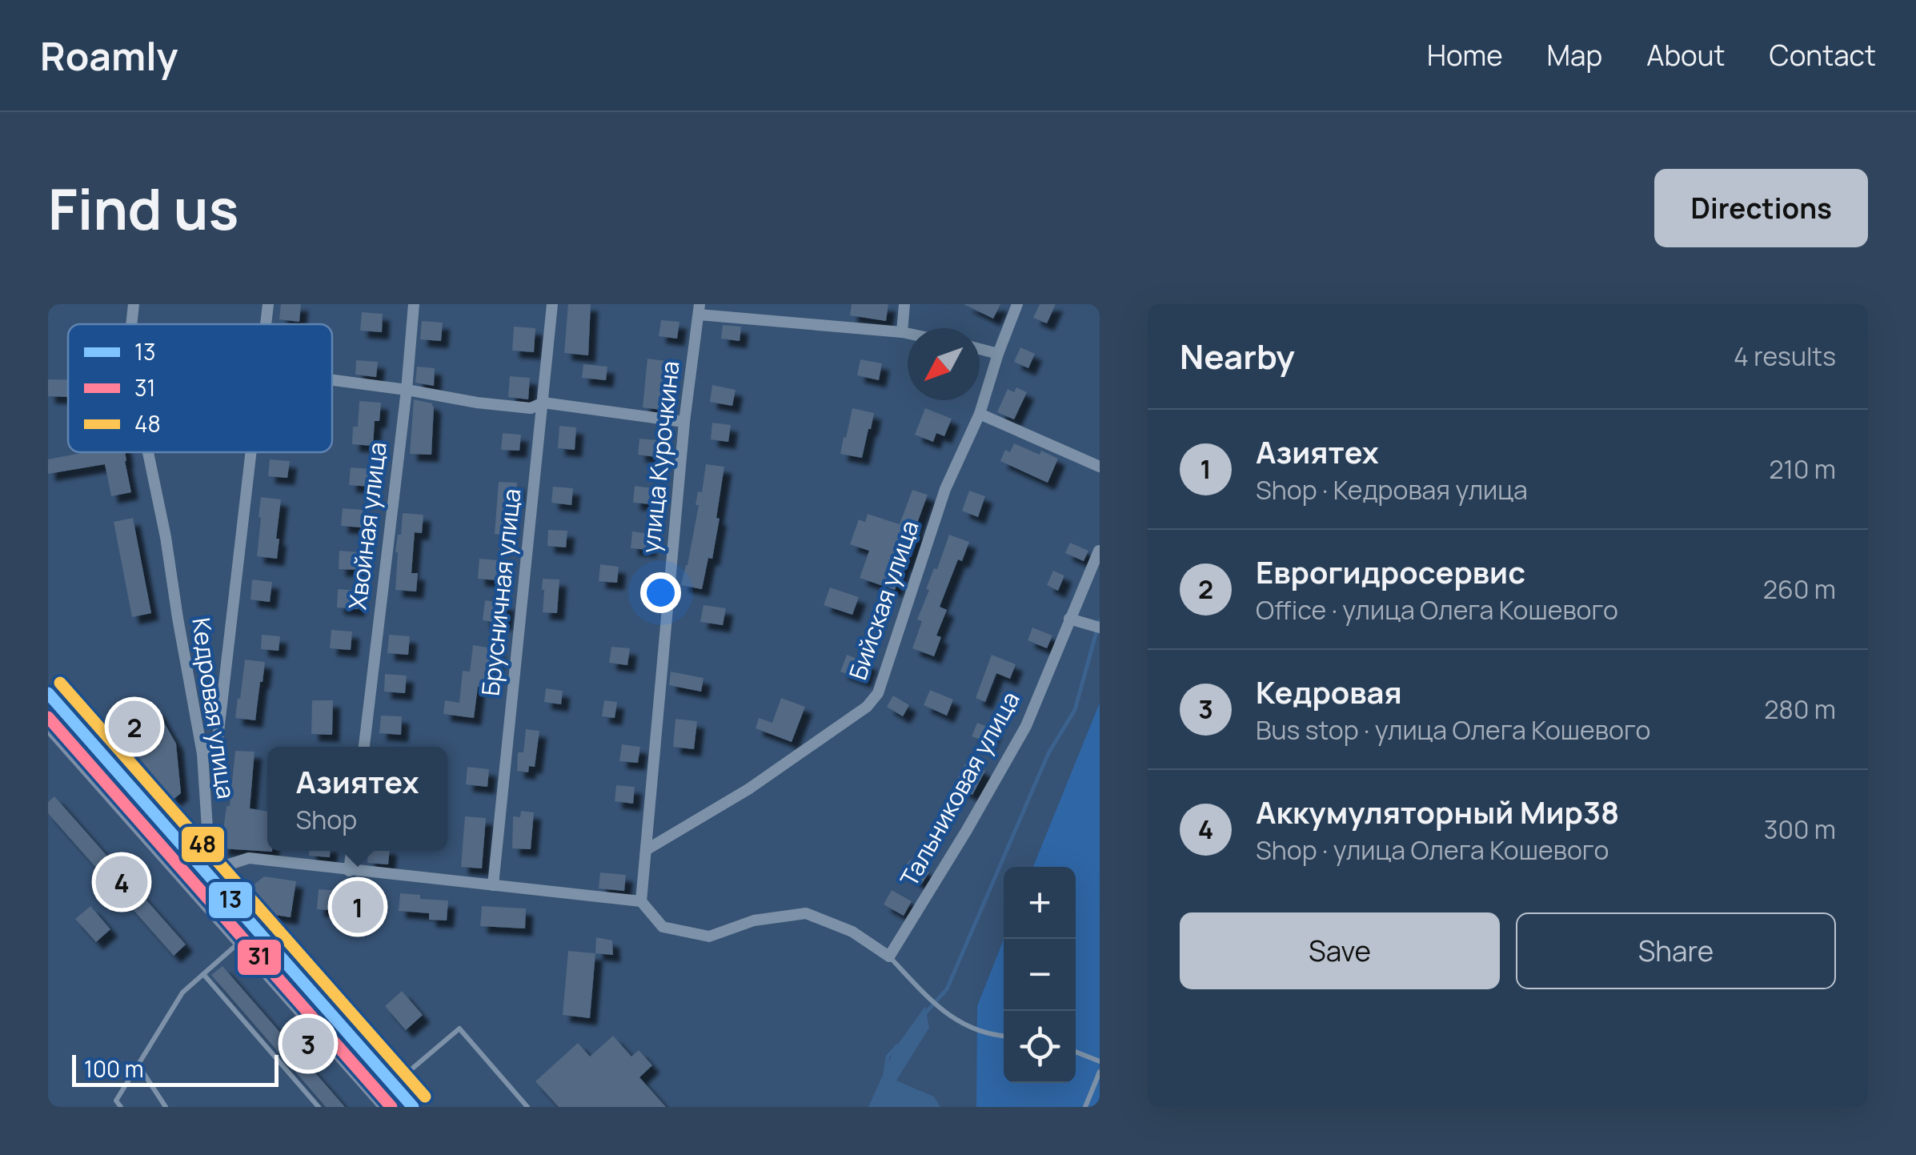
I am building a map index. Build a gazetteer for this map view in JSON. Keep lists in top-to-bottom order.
{
  "streets": {
    "street": [
      "улица Курочкина",
      "Хвойная улица",
      "Брусничная улица",
      "Бийская улица",
      "Кедровая улица",
      "Тальниковая улица"
    ]
  },
  "crossings": [
    ["улица Курочкина", "Бийская улица"]
  ],
  "lines": ["transit line 48", "transit line 13", "transit line 31"],
  "legend": ["13", "31", "48"],
  "scale_bar": "100 m",
  "north": "bottom left",
  "page": {
    "header": "Roamly",
    "nav": [
      "Home",
      "Map",
      "About",
      "Contact"
    ],
    "buttons": [
      "Directions",
      ["Save", "Share"]
    ],
    "title": "Find us",
    "heading": ["Nearby", "4 results"],
    "list": [
      {
        "mark": "1",
        "name": "Азиятех",
        "note": "Shop · Кедровая улица",
        "value": "210 m"
      },
      {
        "mark": "2",
        "name": "Еврогидросервис",
        "note": "Office · улица Олега Кошевого",
        "value": "260 m"
      },
      {
        "mark": "3",
        "name": "Кедровая",
        "note": "Bus stop · улица Олега Кошевого",
        "value": "280 m"
      },
      {
        "mark": "4",
        "name": "Аккумуляторный Мир38",
        "note": "Shop · улица Олега Кошевого",
        "value": "300 m"
      }
    ],
    "pins": [
      "2",
      "4",
      "1",
      "3"
    ],
    "popup": ["Азиятех", "Shop"],
    "map_buttons": ["+", "−"],
    "scale": "100 m"
  }
}
